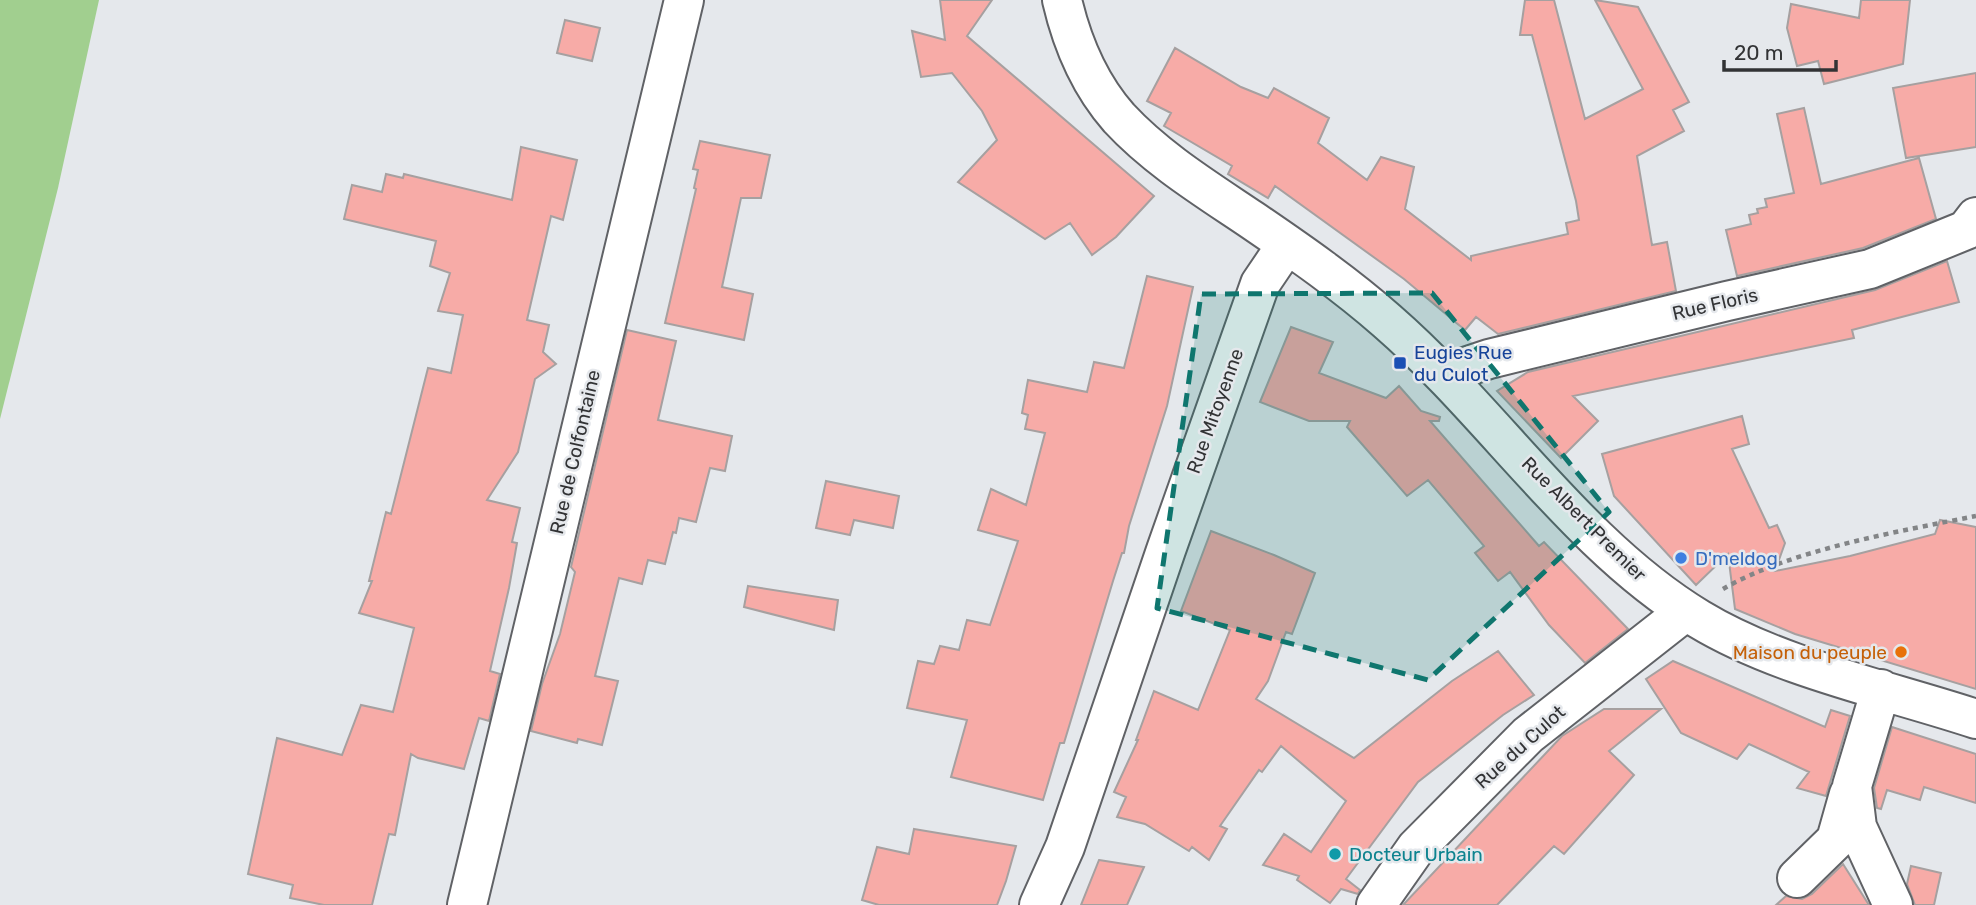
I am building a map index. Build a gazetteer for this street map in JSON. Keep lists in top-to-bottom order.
{
  "streets": {
    "street": [
      "Rue Floris",
      "Rue Mitoyenne",
      "Rue de Colfontaine",
      "Rue Albert Premier",
      "Rue du Culot"
    ]
  },
  "crossings": [
    ["Rue Floris", "Rue Albert Premier"],
    ["Rue Mitoyenne", "Rue Albert Premier"],
    ["Rue Albert Premier", "Rue du Culot"]
  ],
  "places": {
    "transit": ["Eugies Rue du Culot"],
    "other": ["D'meldog", "Maison du peuple", "Docteur Urbain"]
  },
  "scale_bar": "20 m"
}
